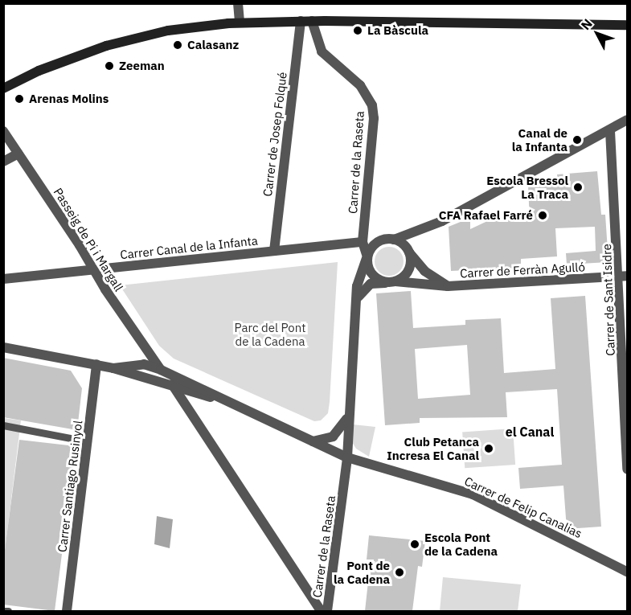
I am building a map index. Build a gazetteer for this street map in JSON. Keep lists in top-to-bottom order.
{
  "streets": {
    "street": [
      "Carrer de Josep Folqué",
      "Carrer de la Raseta",
      "Passeig de Pi i Margall",
      "Carrer Canal de la Infanta",
      "Carrer de Ferràn Agulló",
      "Carrer de Sant Isidre",
      "Carrer Santiago Rusinyol",
      "Carrer de Felip Canalias"
    ]
  },
  "crossings": [
    ["Carrer de Josep Folqué", "Carrer Canal de la Infanta"],
    ["Carrer de la Raseta", "Carrer Canal de la Infanta"],
    ["Carrer de la Raseta", "Carrer de Ferràn Agulló"],
    ["Carrer de la Raseta", "Carrer de Felip Canalias"],
    ["Passeig de Pi i Margall", "Carrer Canal de la Infanta"],
    ["Passeig de Pi i Margall", "Carrer de Felip Canalias"],
    ["Carrer de Ferràn Agulló", "Carrer de Sant Isidre"]
  ],
  "districts": ["el Canal"],
  "parks": ["Parc del Pont de la Cadena"],
  "places": [
    "La Bàscula",
    "Calasanz",
    "Zeeman",
    "Arenas Molins",
    "Canal de la Infanta",
    "Escola Bressol La Traca",
    "CFA Rafael Farré",
    "Club Petanca Incresa El Canal",
    "Escola Pont de la Cadena",
    "Pont de la Cadena"
  ],
  "north": "top left"
}
